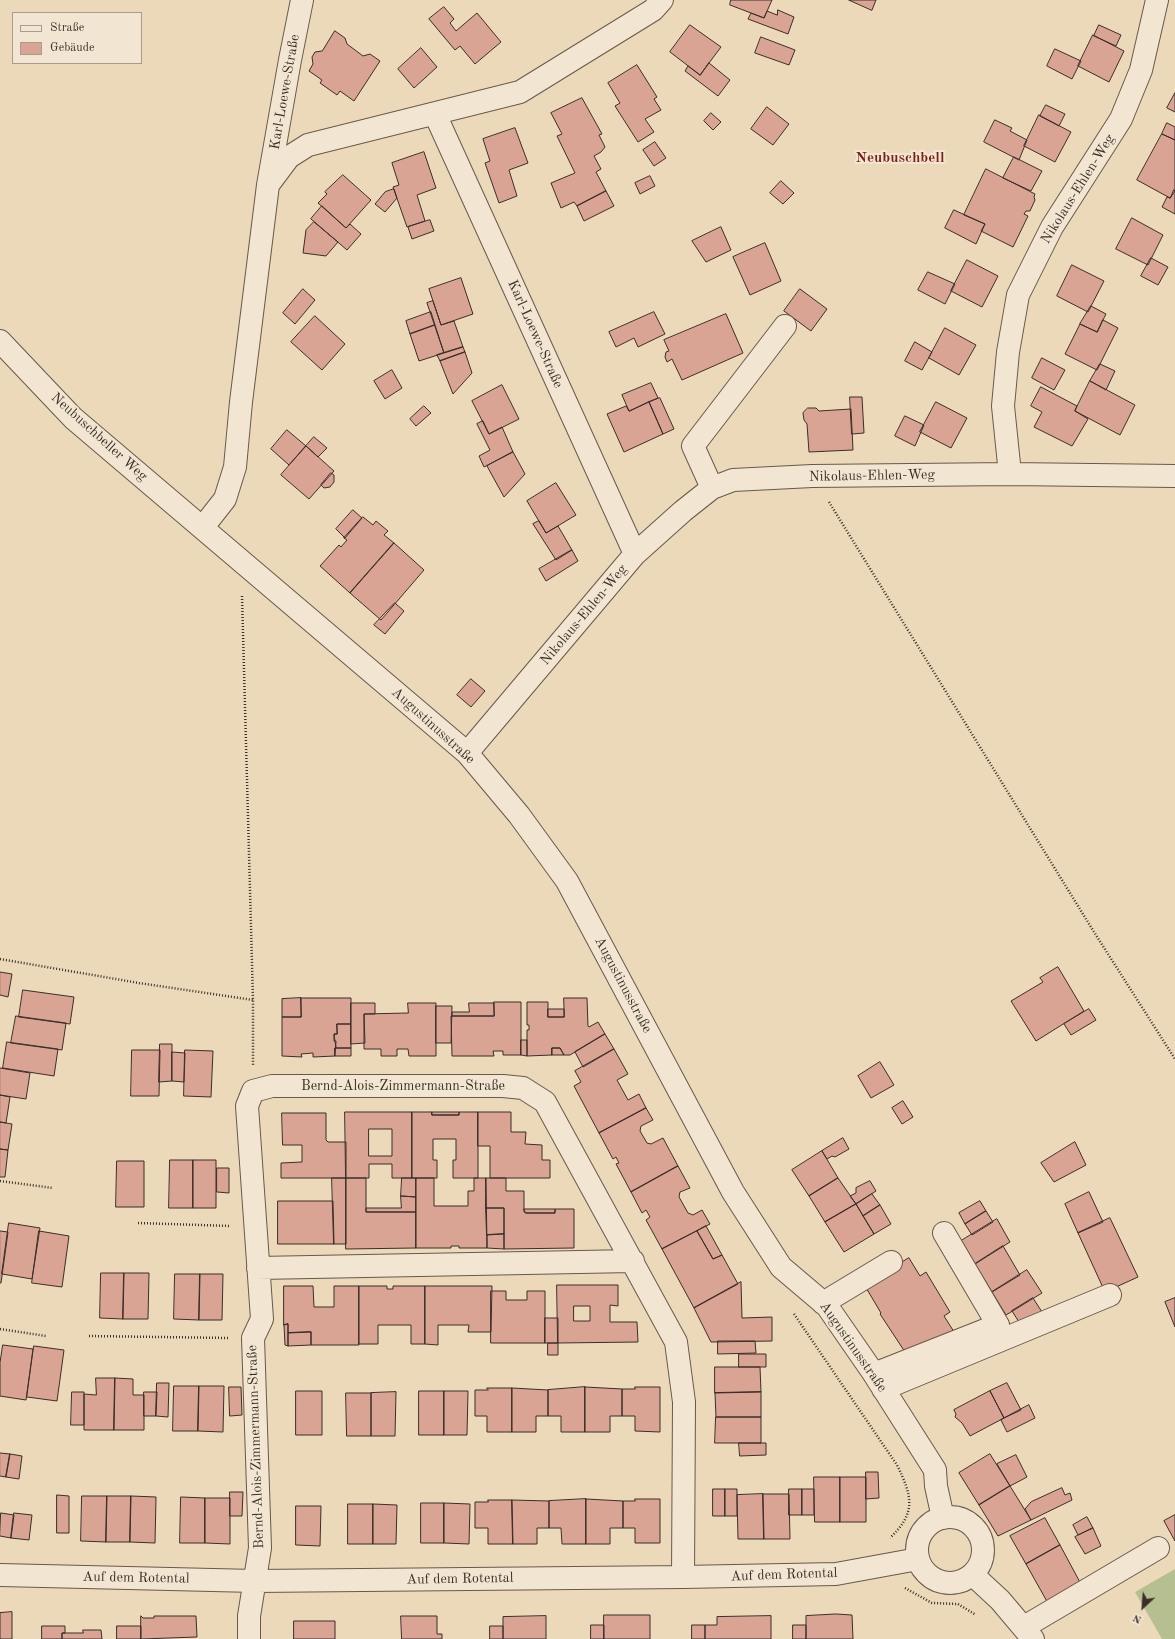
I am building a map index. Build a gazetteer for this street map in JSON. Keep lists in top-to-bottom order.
{
  "streets": {
    "street": [
      "Karl-Loewe-Straße",
      "Nikolaus-Ehlen-Weg",
      "Neubuschbeller Weg",
      "Augustinusstraße",
      "Bernd-Alois-Zimmermann-Straße",
      "Auf dem Rotental"
    ]
  },
  "crossings": [
    ["Karl-Loewe-Straße", "Nikolaus-Ehlen-Weg"],
    ["Karl-Loewe-Straße", "Neubuschbeller Weg"],
    ["Karl-Loewe-Straße", "Augustinusstraße"],
    ["Nikolaus-Ehlen-Weg", "Augustinusstraße"],
    ["Neubuschbeller Weg", "Augustinusstraße"],
    ["Augustinusstraße", "Auf dem Rotental"],
    ["Bernd-Alois-Zimmermann-Straße", "Auf dem Rotental"]
  ],
  "districts": ["Neubuschbell"],
  "legend": ["Straße", "Gebäude"],
  "north": "bottom left"
}
